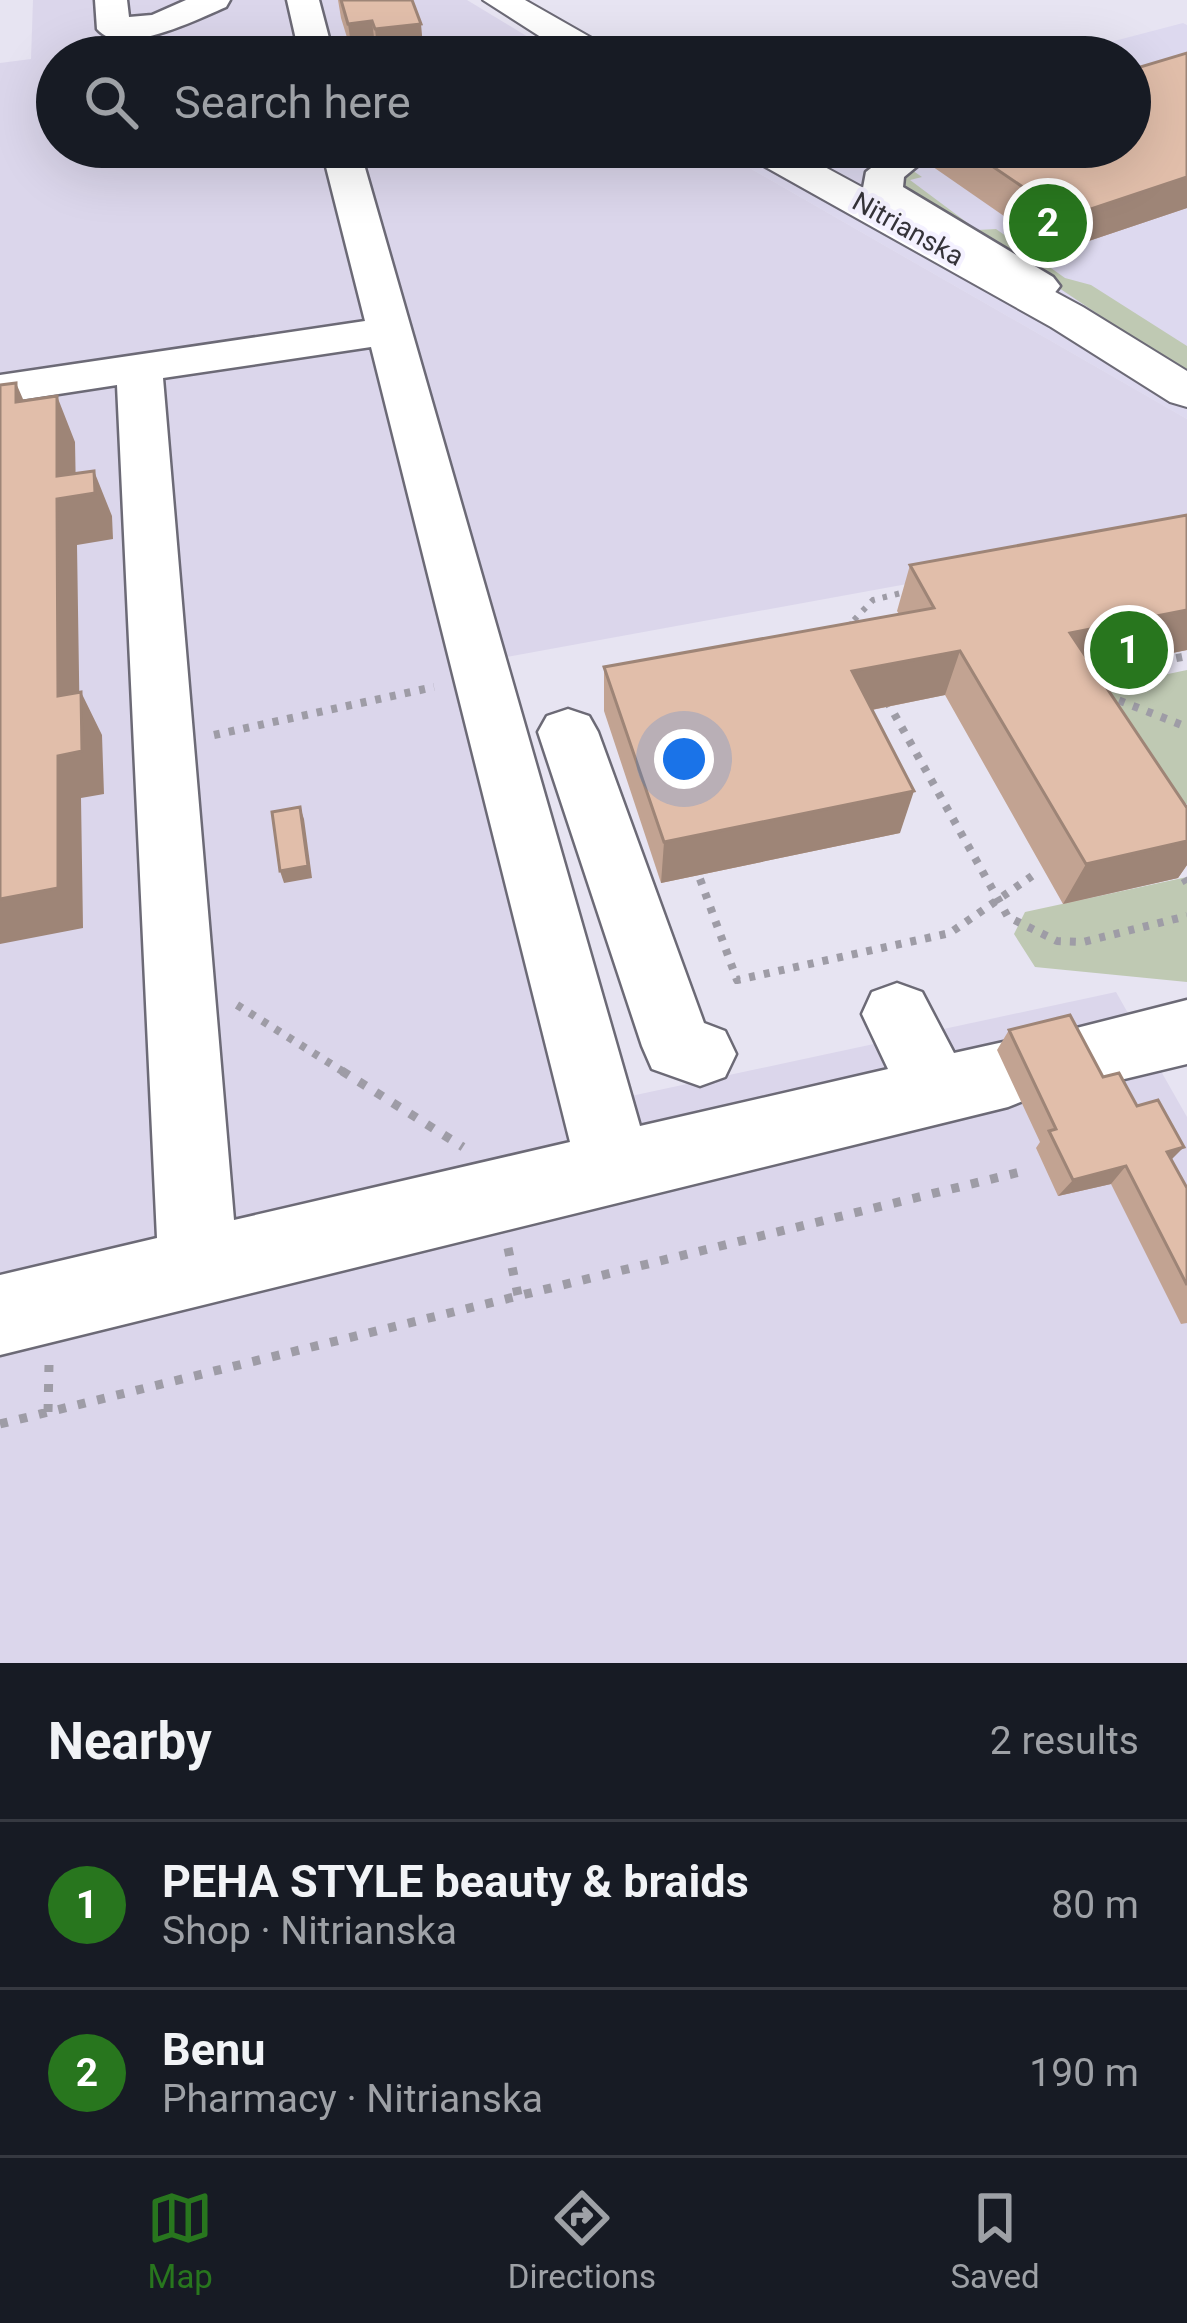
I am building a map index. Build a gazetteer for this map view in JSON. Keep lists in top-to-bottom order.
{
  "streets": {
    "main road": ["Nitrianska"]
  },
  "page": {
    "search": "Search here",
    "pins": ["2", "1"],
    "heading": ["Nearby", "2 results"],
    "list": [
      {
        "mark": "1",
        "name": "PEHA STYLE beauty & braids",
        "note": "Shop · Nitrianska",
        "value": "80 m"
      },
      {
        "mark": "2",
        "name": "Benu",
        "note": "Pharmacy · Nitrianska",
        "value": "190 m"
      }
    ],
    "nav": ["Map", "Directions", "Saved"]
  }
}
